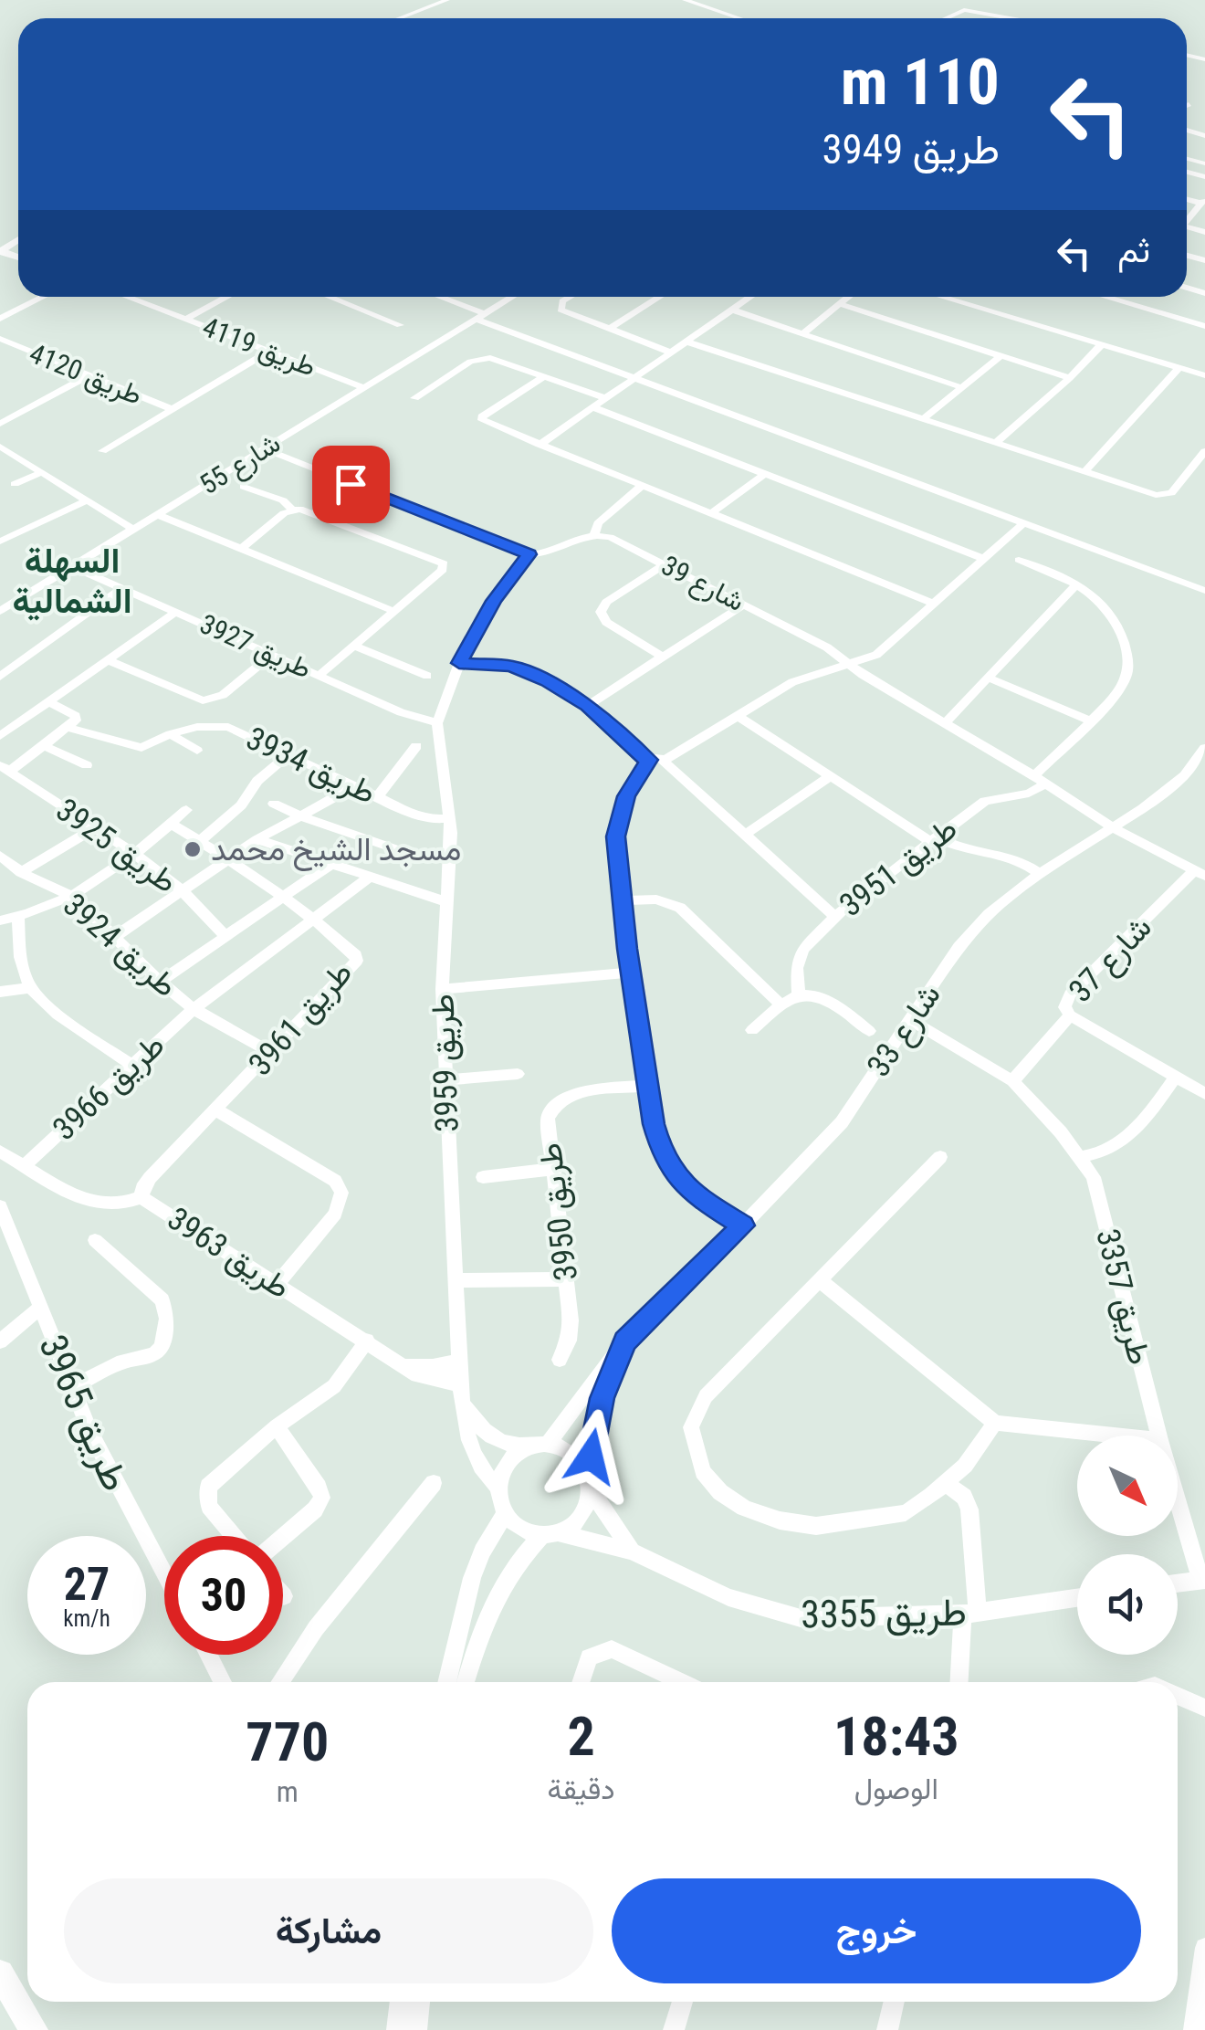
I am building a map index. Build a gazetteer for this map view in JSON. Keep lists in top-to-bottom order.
{
  "streets": {
    "street": [
      "طريق 4119",
      "طريق 4120",
      "شارع 55",
      "شارع 39",
      "طريق 3927",
      "طريق 3934",
      "طريق 3925",
      "طريق 3951",
      "طريق 3924",
      "شارع 37",
      "طريق 3961",
      "شارع 33",
      "طريق 3959",
      "طريق 3966",
      "طريق 3950",
      "طريق 3963",
      "طريق 3357",
      "طريق 3965",
      "طريق 3355"
    ]
  },
  "crossings": [
    ["طريق 4119", "طريق 4120"],
    ["طريق 4119", "شارع 55"],
    ["شارع 55", "طريق 3927"],
    ["شارع 39", "طريق 3951"],
    ["شارع 39", "شارع 37"],
    ["شارع 39", "شارع 33"],
    ["طريق 3927", "طريق 3959"],
    ["طريق 3934", "طريق 3959"],
    ["طريق 3925", "طريق 3966"],
    ["طريق 3924", "طريق 3961"],
    ["طريق 3924", "طريق 3966"],
    ["طريق 3961", "طريق 3966"],
    ["طريق 3961", "طريق 3963"],
    ["شارع 33", "طريق 3959"],
    ["شارع 33", "طريق 3357"],
    ["شارع 33", "طريق 3355"],
    ["طريق 3959", "طريق 3963"],
    ["طريق 3959", "طريق 3355"],
    ["طريق 3966", "طريق 3963"]
  ],
  "districts": ["السهلة الشمالية"],
  "places": ["مسجد الشيخ محمد"],
  "north": "bottom right",
  "page": {
    "turn": ["110 m", "طريق 3949"],
    "then": "ثم",
    "speed": "27 km/h",
    "limit": "30",
    "eta": [
      "18:43",
      "الوصول",
      "2",
      "دقيقة",
      "770",
      "m"
    ],
    "buttons": ["خروج", "مشاركة"]
  }
}
